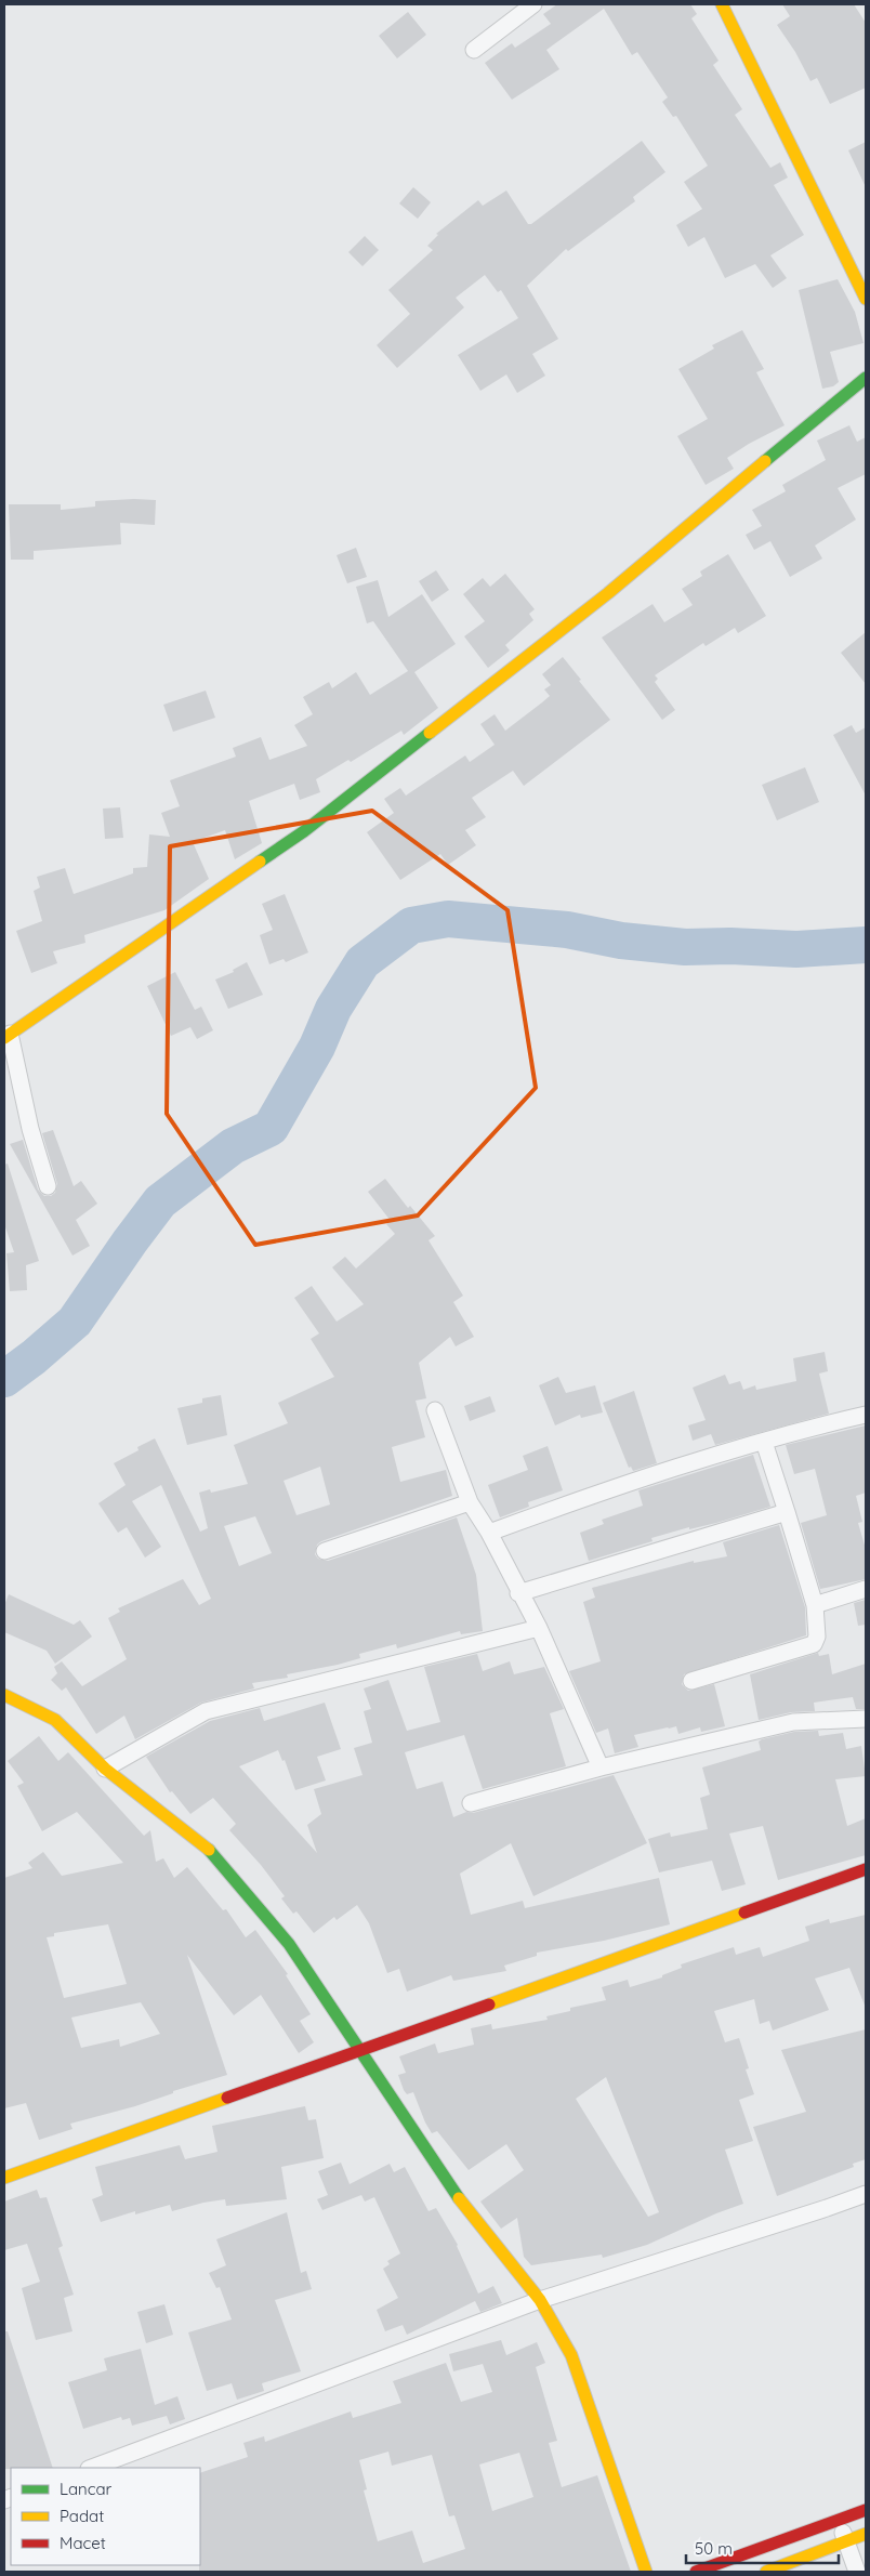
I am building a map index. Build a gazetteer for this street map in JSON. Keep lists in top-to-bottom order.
{
  "legend": ["Lancar", "Padat", "Macet"],
  "scale_bar": "50 m"
}
